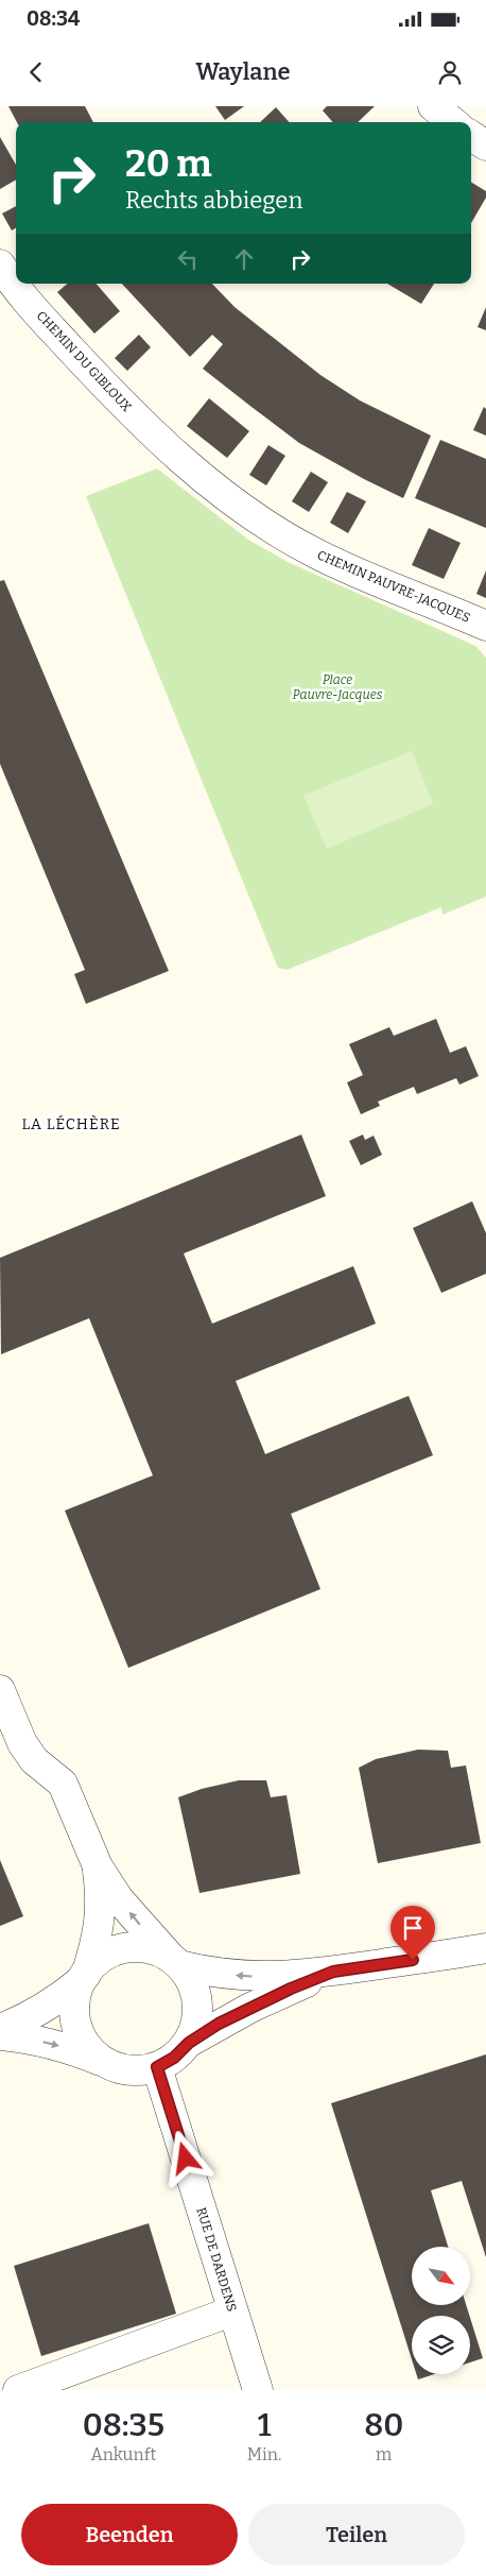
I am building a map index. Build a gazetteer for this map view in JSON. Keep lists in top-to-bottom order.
{
  "streets": {
    "street": ["CHEMIN DU GIBLOUX", "CHEMIN PAUVRE-JACQUES", "RUE DE DARDENS"]
  },
  "crossings": [
    ["CHEMIN DU GIBLOUX", "CHEMIN PAUVRE-JACQUES"]
  ],
  "districts": ["LA LÉCHÈRE"],
  "parks": ["Place Pauvre-Jacques"],
  "north": "bottom right",
  "page": {
    "status": "08:34",
    "header": "Waylane",
    "turn": ["20 m", "Rechts abbiegen"],
    "eta": [
      "08:35",
      "Ankunft",
      "1",
      "Min.",
      "80",
      "m"
    ],
    "buttons": ["Beenden", "Teilen"]
  }
}
